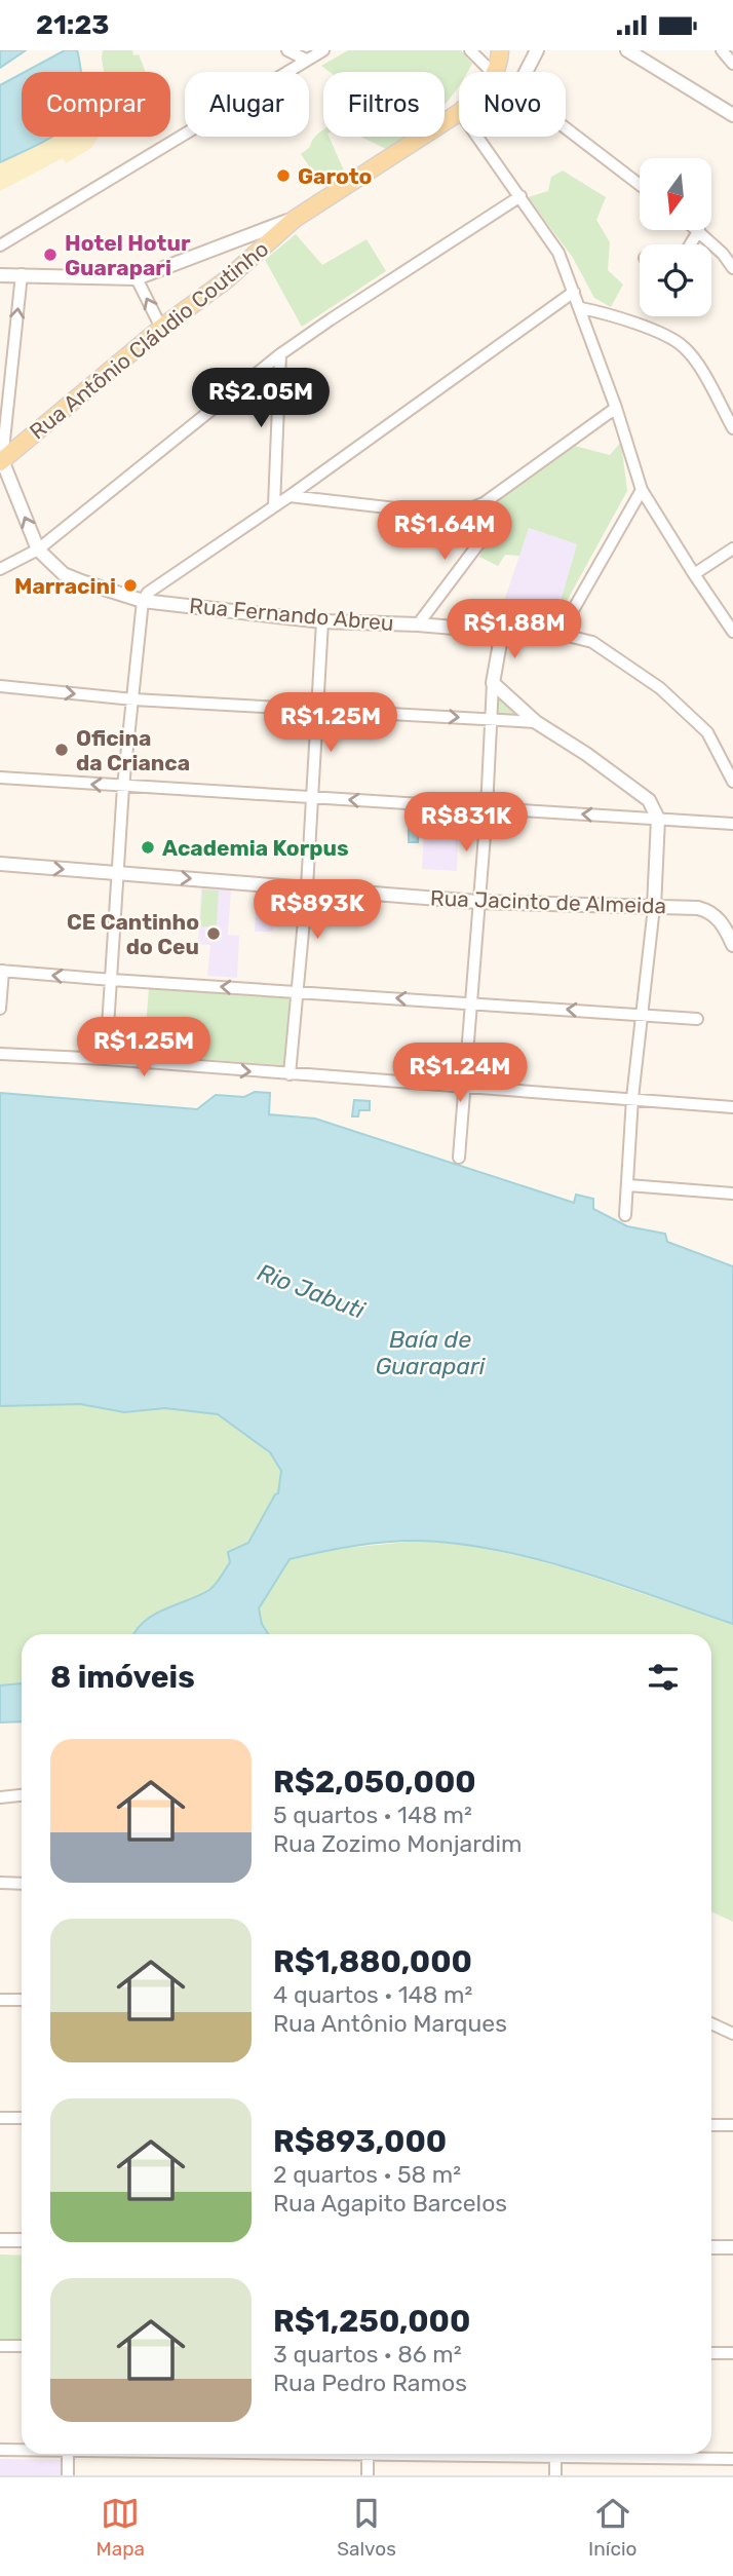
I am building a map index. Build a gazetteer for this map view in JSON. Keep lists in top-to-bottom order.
{
  "streets": {
    "main road": ["Rua Antônio Cláudio Coutinho"],
    "street": ["Rua Fernando Abreu", "Rua Jacinto de Almeida"]
  },
  "water": ["Rio Jabuti", "Baía de Guarapari"],
  "places": [
    "Garoto",
    "Hotel Hotur Guarapari",
    "Marracini",
    "Oficina da Crianca",
    "Academia Korpus",
    "CE Cantinho do Ceu"
  ],
  "north": "bottom",
  "page": {
    "status": "21:23",
    "chip": [
      "Comprar",
      "Alugar",
      "Filtros",
      "Novo"
    ],
    "price": [
      "R$2.05M",
      "R$1.64M",
      "R$1.88M",
      "R$1.25M",
      "R$831K",
      "R$893K",
      "R$1.25M",
      "R$1.24M"
    ],
    "heading": "8 imóveis",
    "list": [
      {
        "name": "R$2,050,000",
        "note": "5 quartos · 148 m² · Rua Zozimo Monjardim"
      },
      {
        "name": "R$1,880,000",
        "note": "4 quartos · 148 m² · Rua Antônio Marques"
      },
      {
        "name": "R$893,000",
        "note": "2 quartos · 58 m² · Rua Agapito Barcelos"
      },
      {
        "name": "R$1,250,000",
        "note": "3 quartos · 86 m² · Rua Pedro Ramos"
      }
    ],
    "tabs": ["Mapa", "Salvos", "Início"]
  }
}
